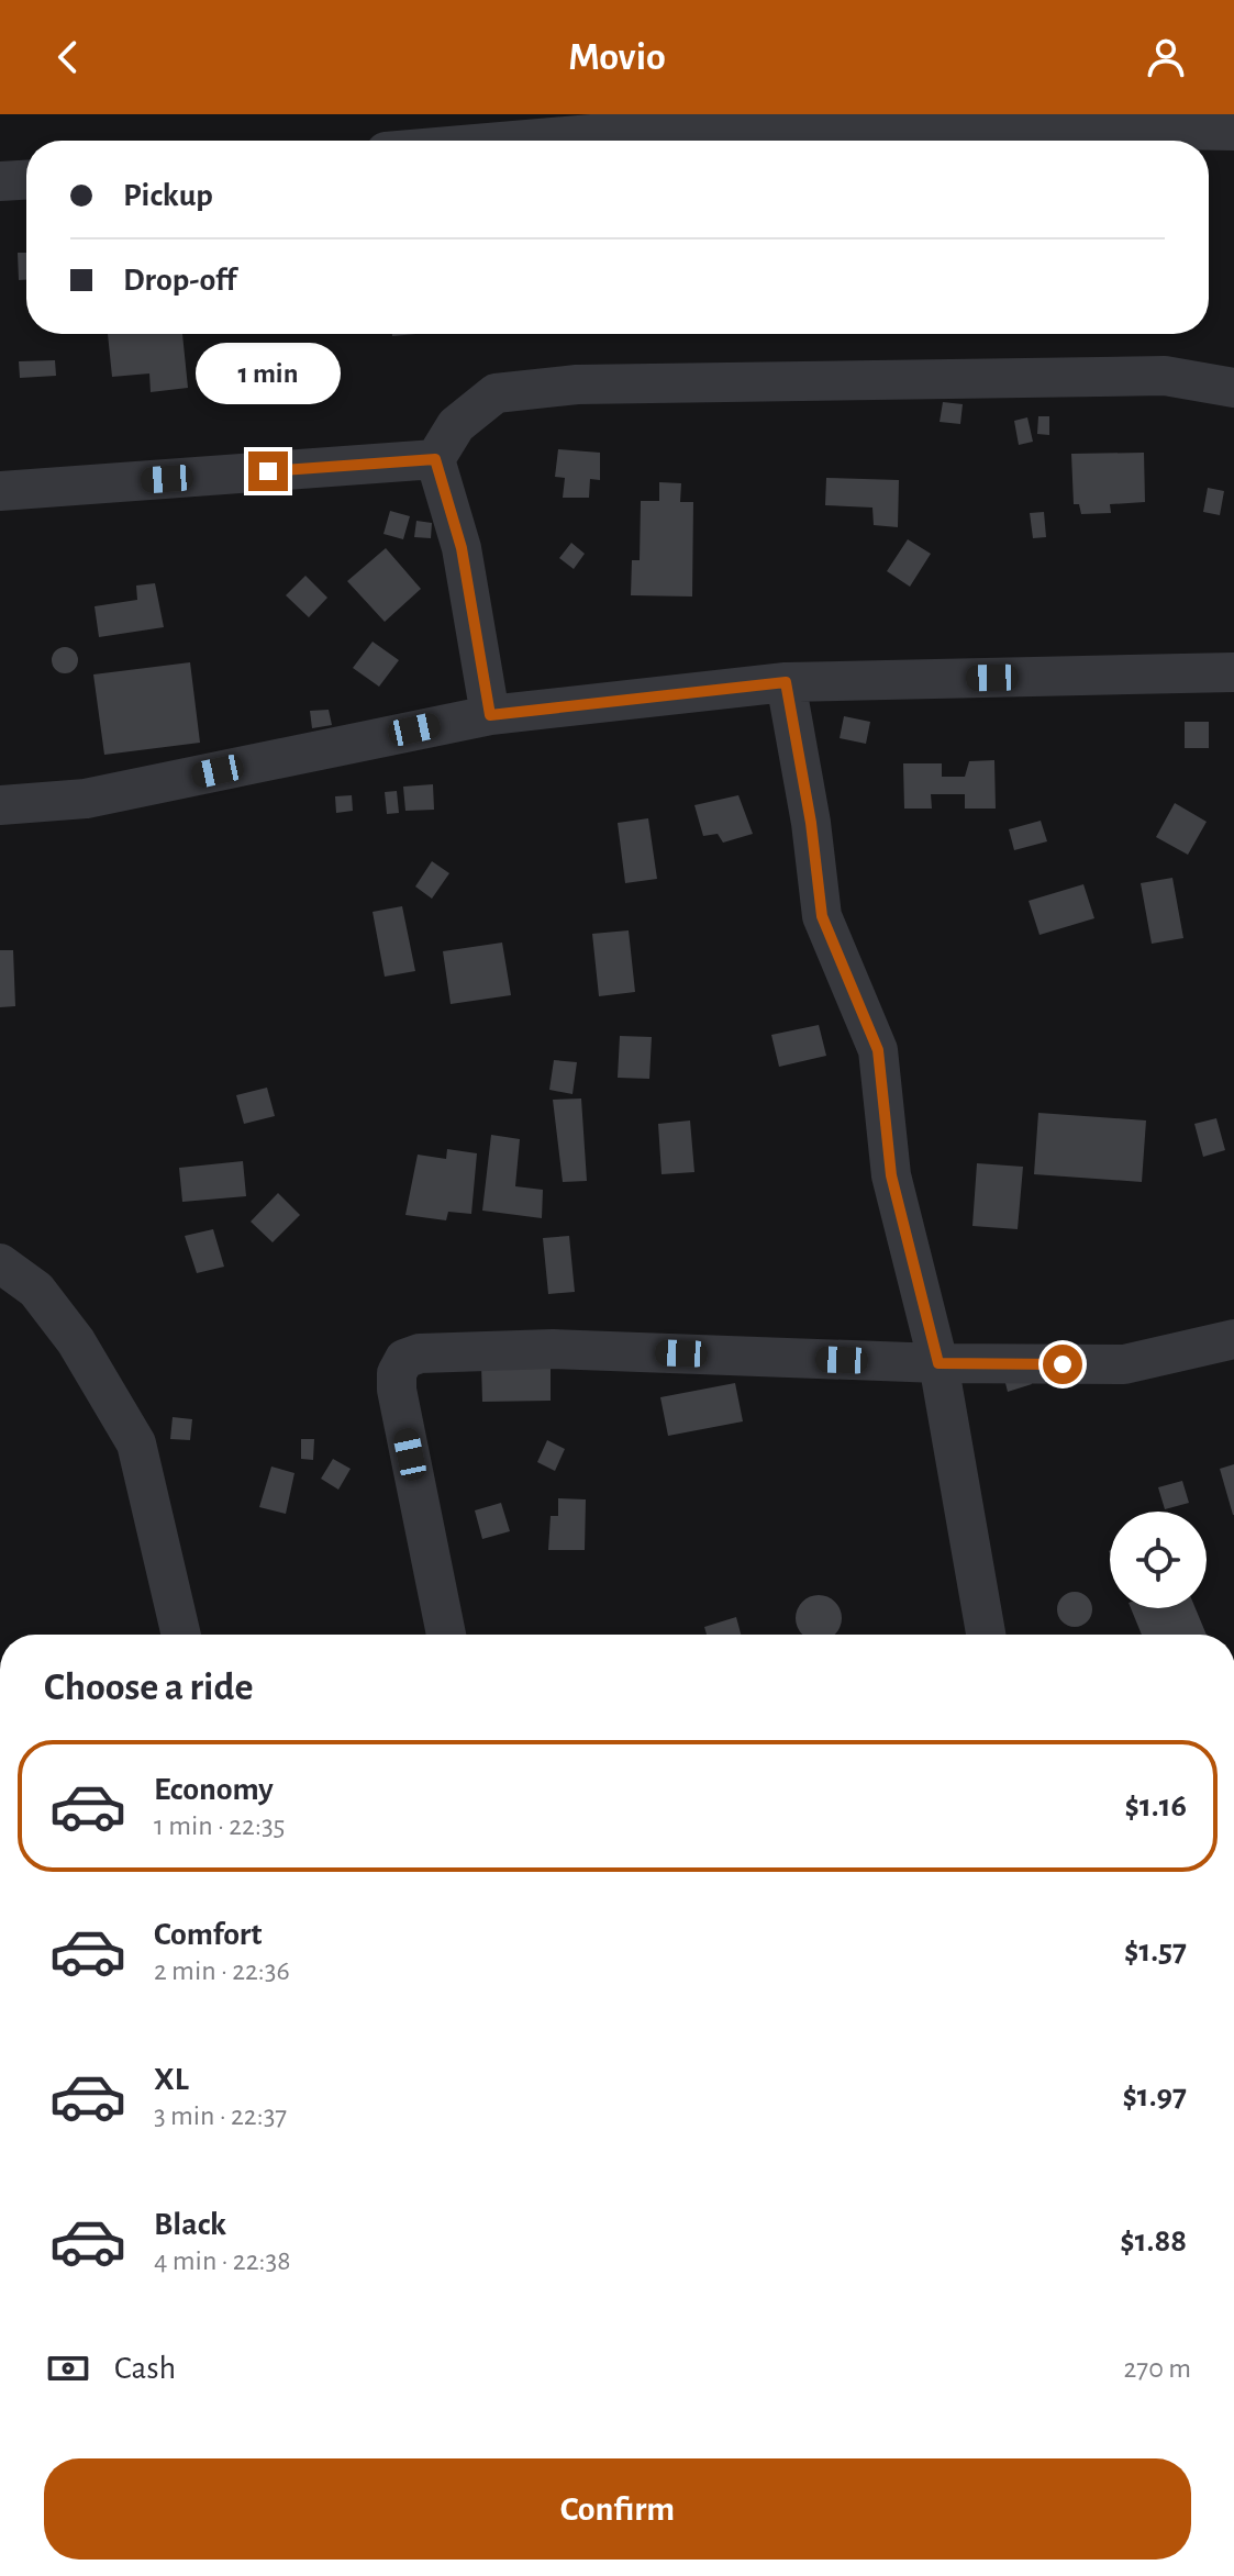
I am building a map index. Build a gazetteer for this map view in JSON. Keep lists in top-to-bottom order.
{
  "page": {
    "header": "Movio",
    "banner": ["Pickup", "Drop-off"],
    "bubble": "1 min",
    "heading": "Choose a ride",
    "list": [
      {
        "name": "Economy",
        "note": "1 min · 22:35",
        "value": "$1.16"
      },
      {
        "name": "Comfort",
        "note": "2 min · 22:36",
        "value": "$1.57"
      },
      {
        "name": "XL",
        "note": "3 min · 22:37",
        "value": "$1.97"
      },
      {
        "name": "Black",
        "note": "4 min · 22:38",
        "value": "$1.88"
      }
    ],
    "pay": ["Cash", "270 m"],
    "buttons": "Confirm"
  }
}
